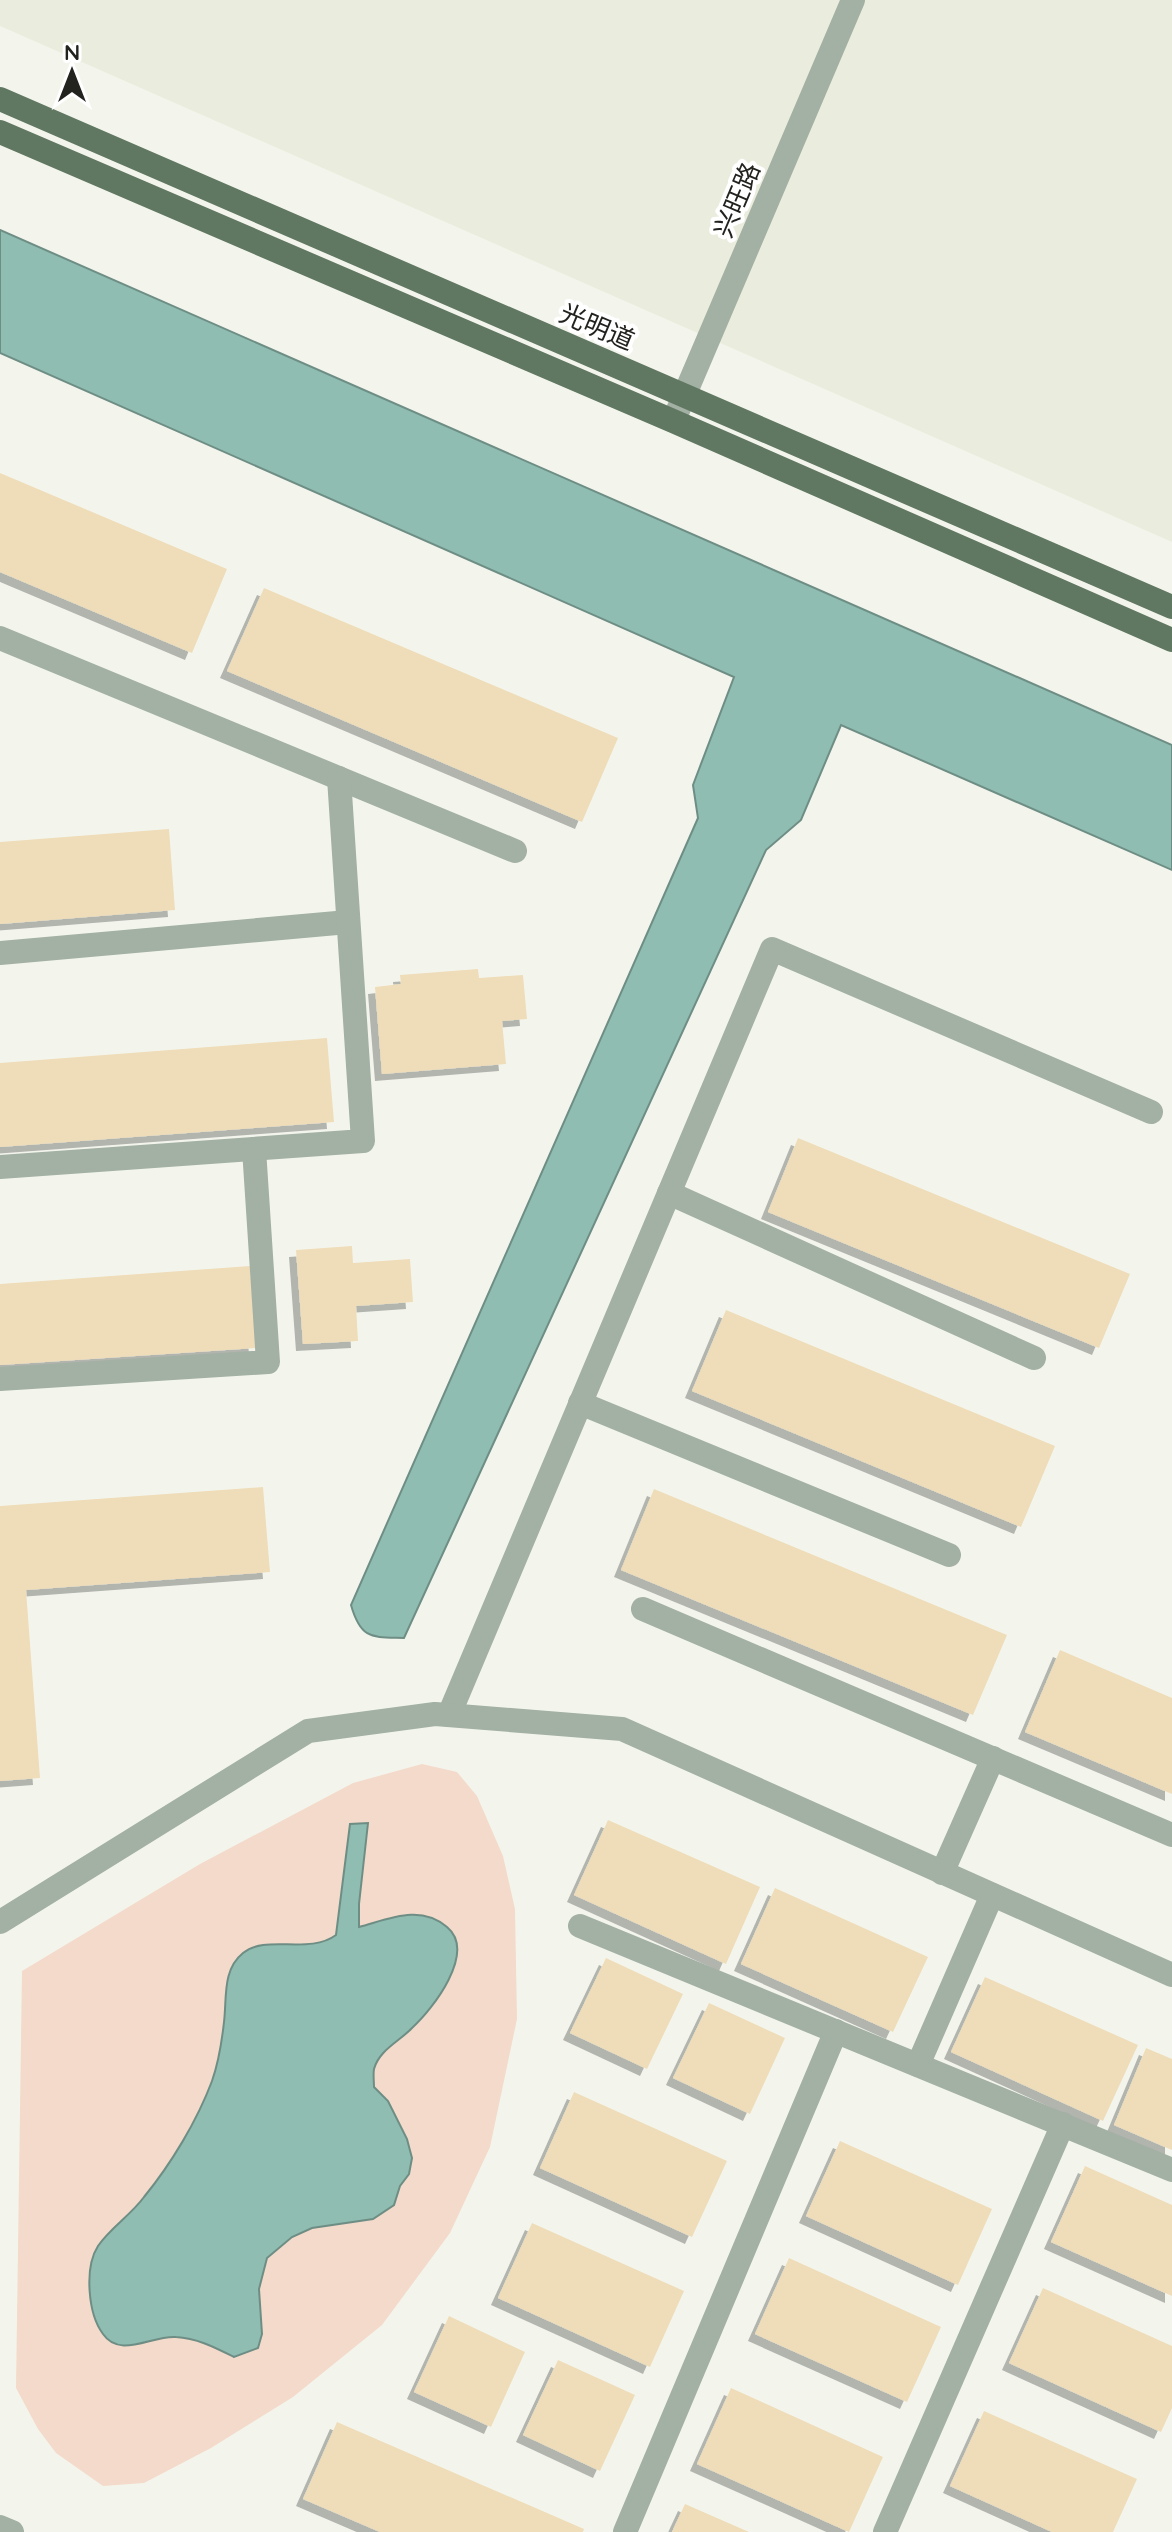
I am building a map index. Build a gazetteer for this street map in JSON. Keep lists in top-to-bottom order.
{
  "streets": {
    "main road": ["光明道"],
    "street": ["兴旺路"]
  },
  "crossings": [
    ["兴旺路", "光明道"]
  ],
  "north": "top"
}
